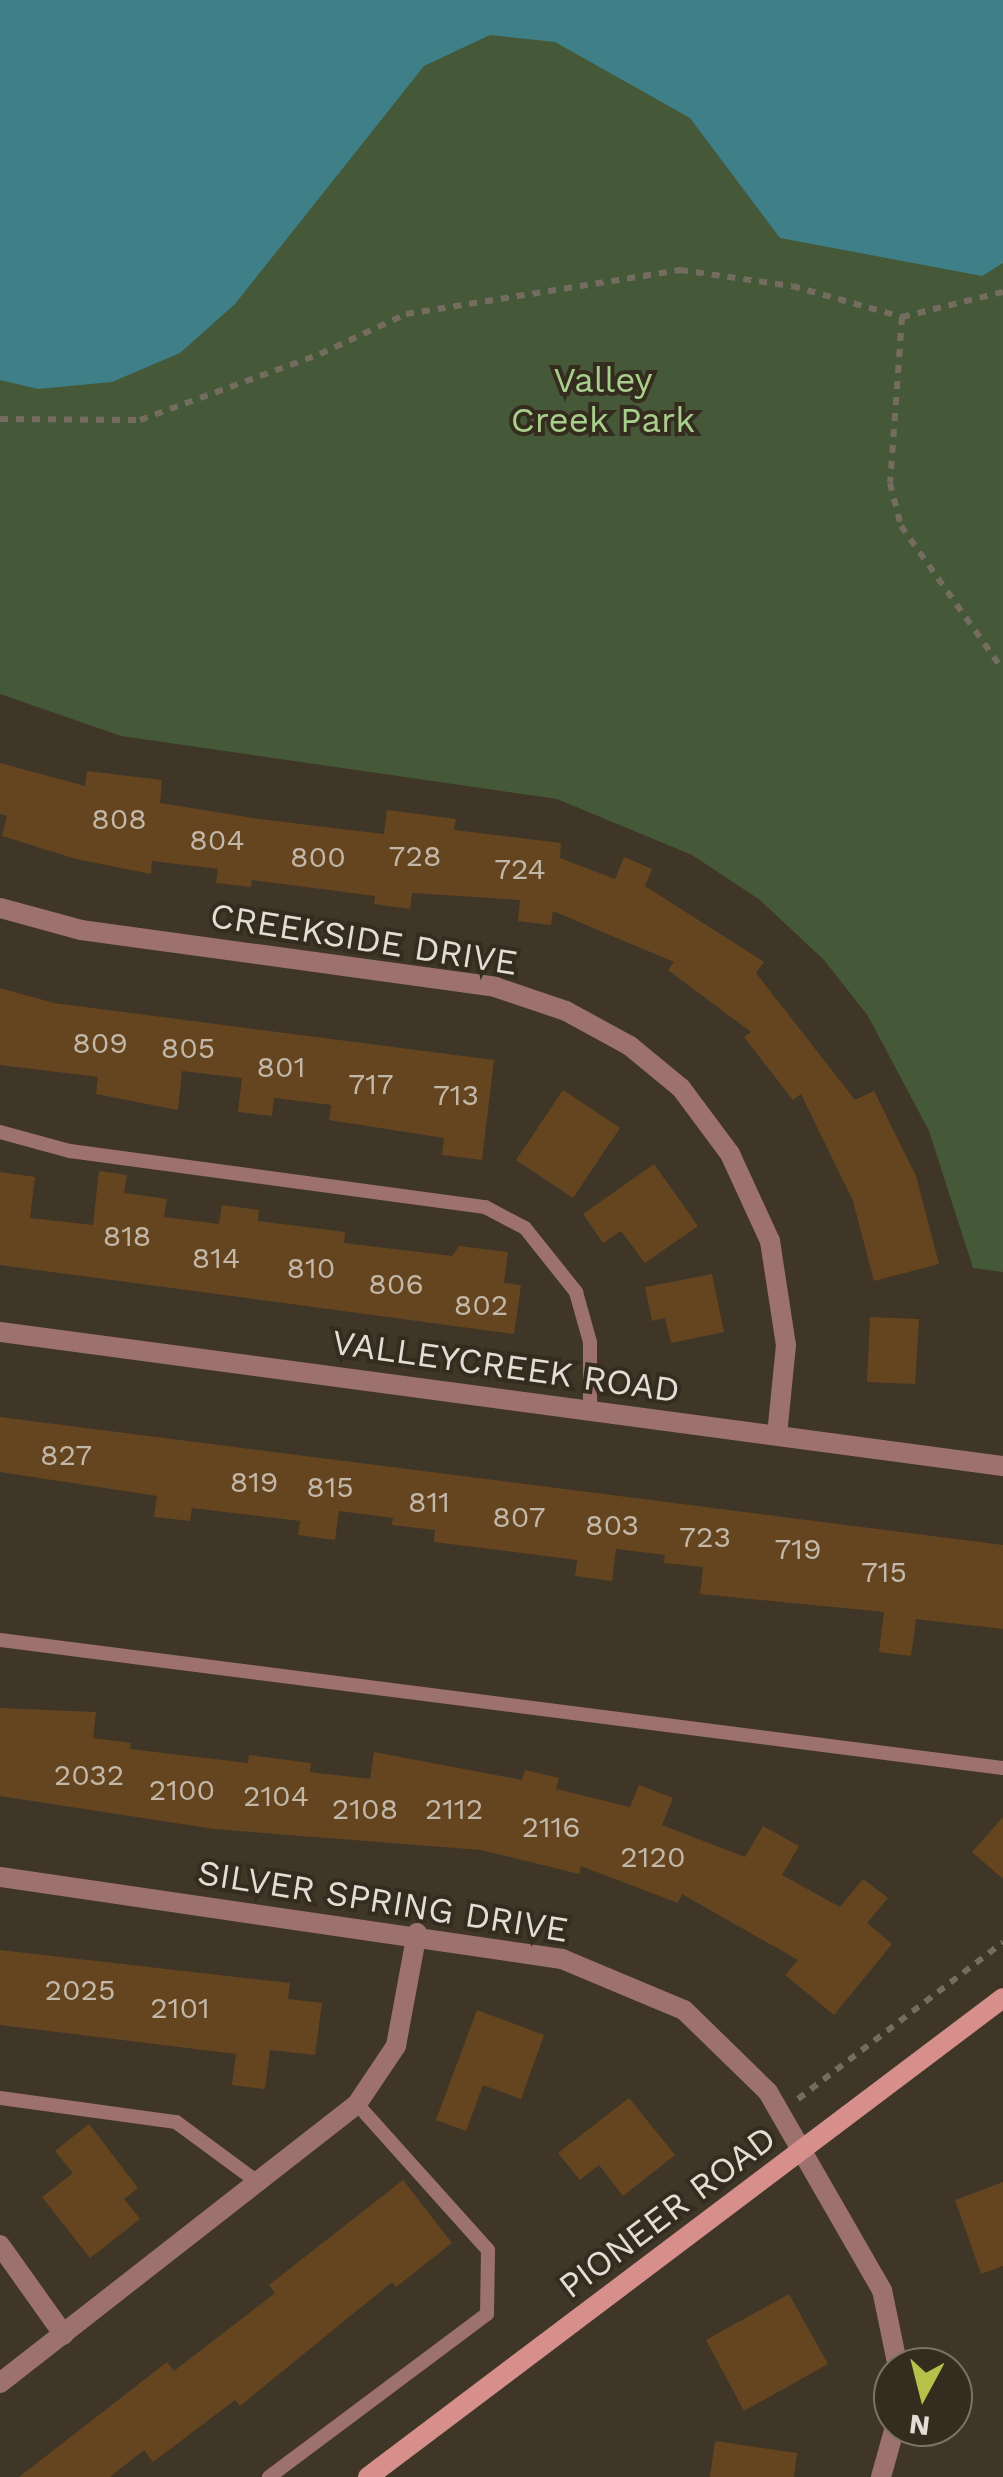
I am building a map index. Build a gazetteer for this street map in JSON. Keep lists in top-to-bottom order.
{
  "streets": {
    "main road": ["PIONEER ROAD"],
    "street": ["CREEKSIDE DRIVE", "VALLEYCREEK ROAD", "SILVER SPRING DRIVE"]
  },
  "crossings": [
    ["CREEKSIDE DRIVE", "VALLEYCREEK ROAD"],
    ["SILVER SPRING DRIVE", "PIONEER ROAD"]
  ],
  "parks": ["Valley Creek Park"],
  "house_numbers": [
    "808",
    "804",
    "728",
    "800",
    "724",
    "809",
    "805",
    "801",
    "717",
    "713",
    "818",
    "814",
    "810",
    "806",
    "802",
    "827",
    "819",
    "815",
    "811",
    "807",
    "803",
    "723",
    "719",
    "715",
    "2032",
    "2100",
    "2104",
    "2108",
    "2112",
    "2116",
    "2120",
    "2025",
    "2101"
  ],
  "north": "bottom"
}
